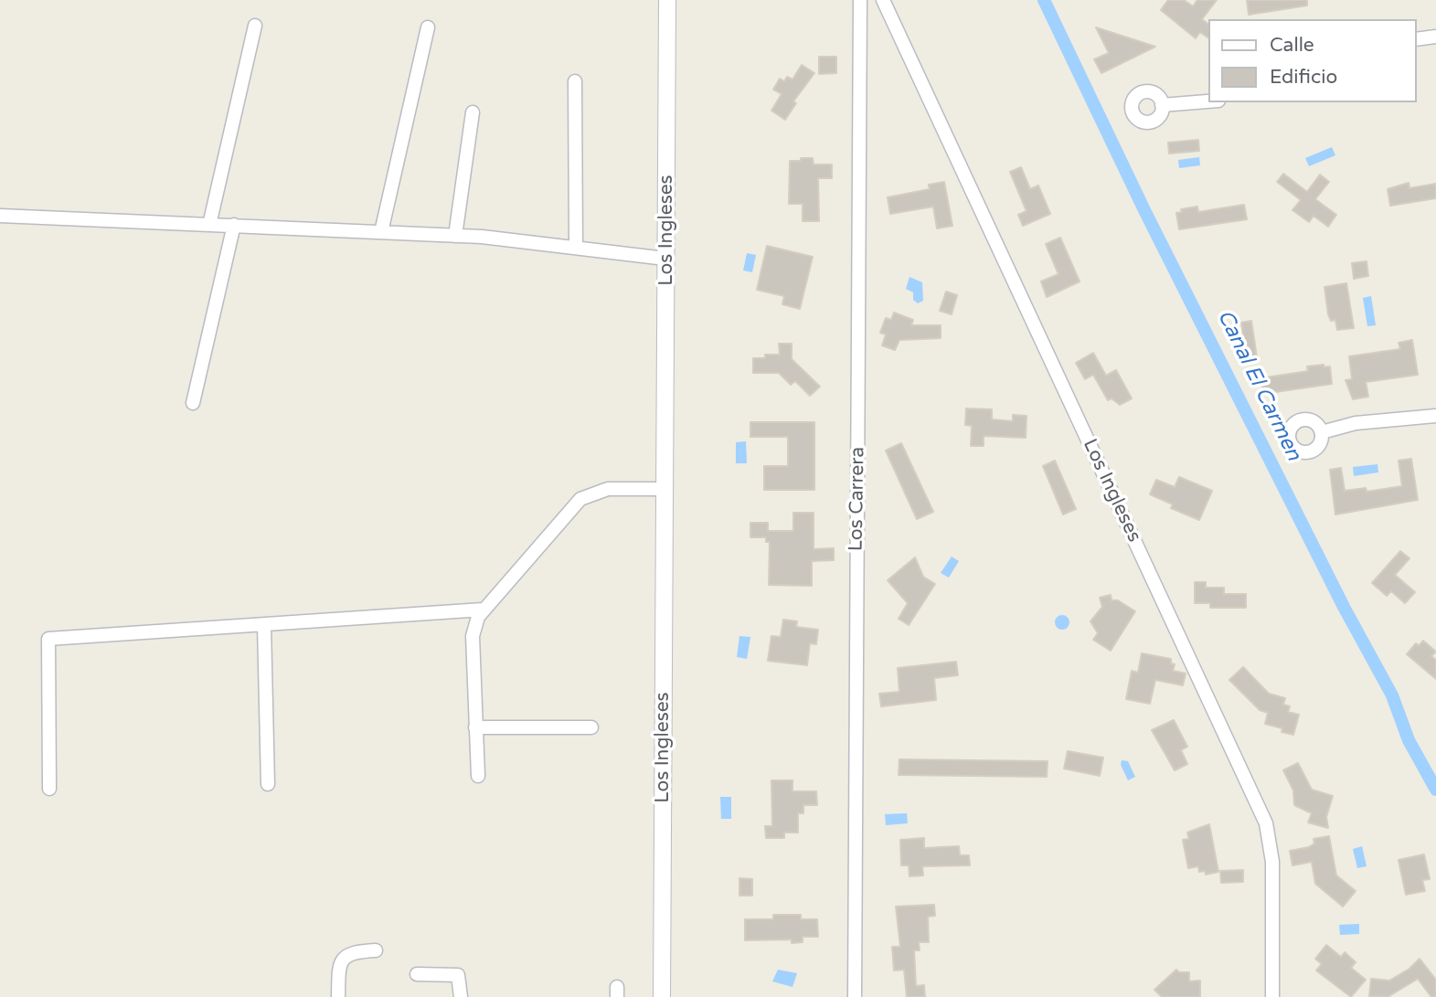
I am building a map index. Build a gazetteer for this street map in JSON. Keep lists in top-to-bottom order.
{
  "streets": {
    "street": ["Los Ingleses", "Los Carrera"]
  },
  "water": ["Canal El Carmen"],
  "legend": ["Calle", "Edificio"]
}
